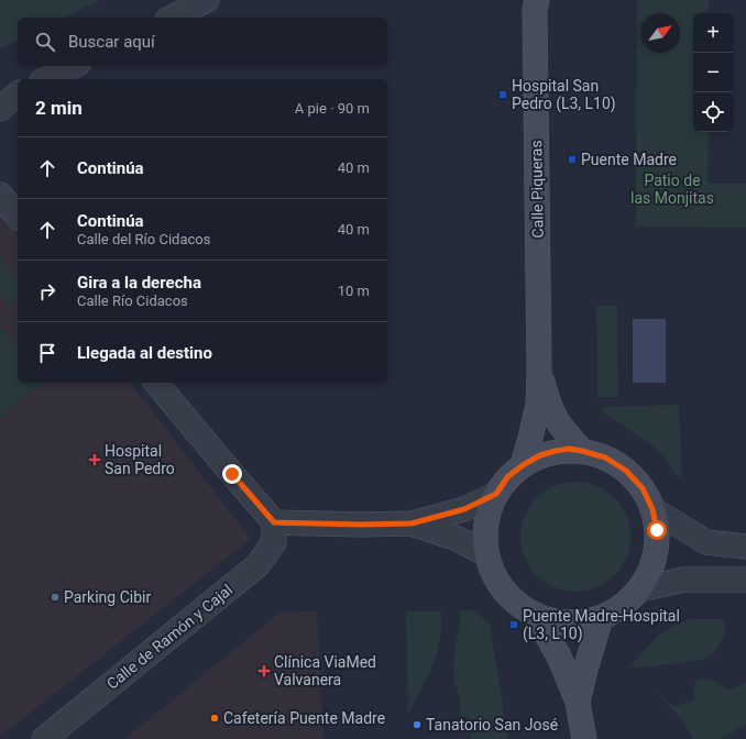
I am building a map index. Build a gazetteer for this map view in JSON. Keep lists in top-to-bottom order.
{
  "streets": {
    "street": ["Calle Piqueras", "Calle de Ramón y Cajal"]
  },
  "parks": ["Patio de las Monjitas"],
  "places": {
    "transit": ["Hospital San Pedro (L3, L10)", "Puente Madre", "Puente Madre-Hospital (L3, L10)"],
    "health": ["Hospital San Pedro", "Clínica ViaMed Valvanera"],
    "other": ["Parking Cibir", "Cafetería Puente Madre", "Tanatorio San José"]
  },
  "north": "top right",
  "page": {
    "map_buttons": ["+", "−"],
    "search": "Buscar aquí",
    "heading": ["2 min", "A pie · 90 m"],
    "list": [
      ["Continúa", "40 m"],
      ["Continúa", "Calle del Río Cidacos", "40 m"],
      ["Gira a la derecha", "Calle Río Cidacos", "10 m"],
      "Llegada al destino"
    ]
  }
}
